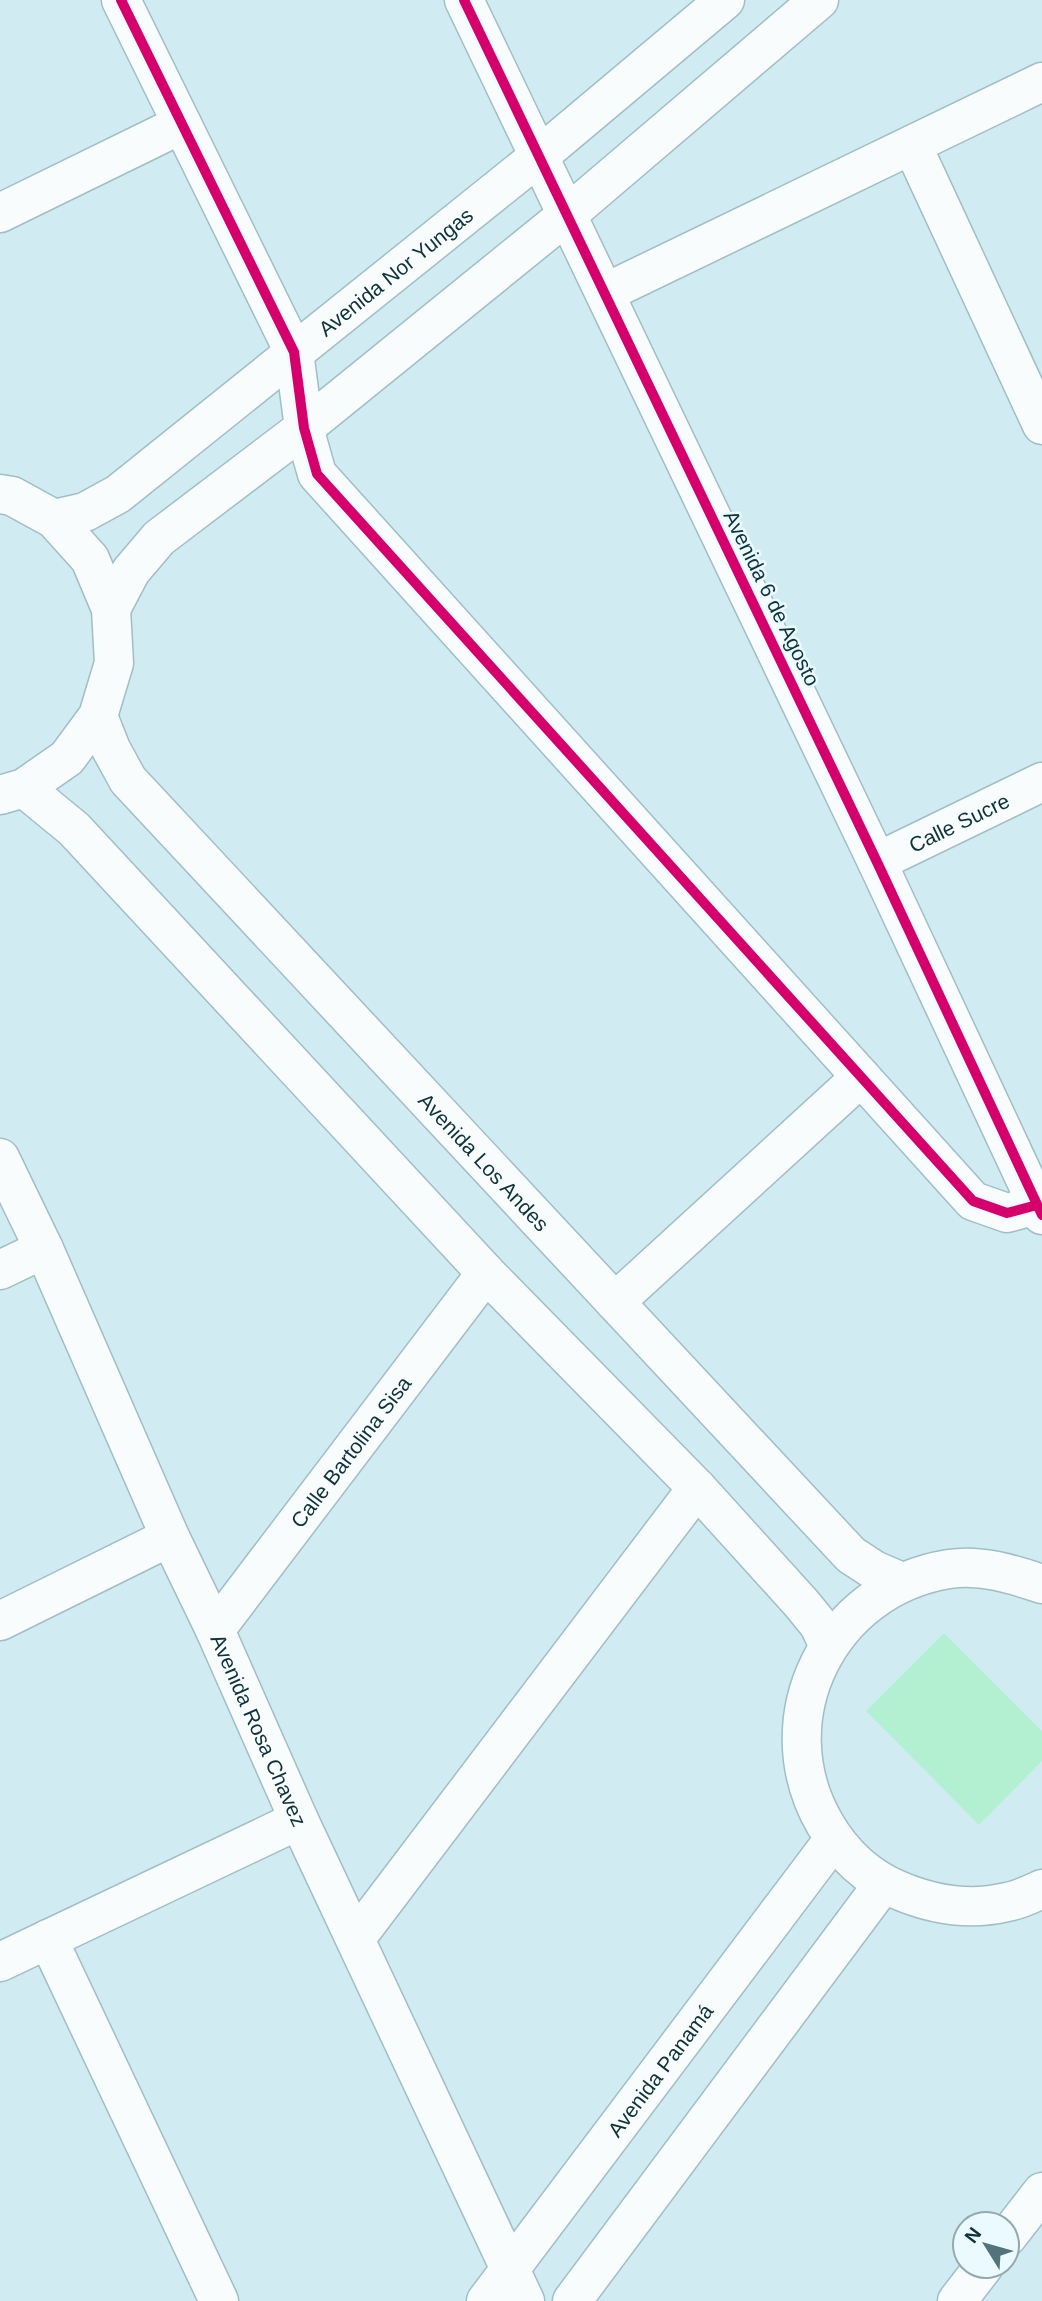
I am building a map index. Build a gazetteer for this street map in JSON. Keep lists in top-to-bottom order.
{
  "streets": {
    "street": [
      "Avenida Nor Yungas",
      "Avenida 6 de Agosto",
      "Calle Sucre",
      "Avenida Los Andes",
      "Calle Bartolina Sisa",
      "Avenida Rosa Chavez",
      "Avenida Panamá"
    ]
  },
  "crossings": [
    ["Avenida Nor Yungas", "Avenida 6 de Agosto"],
    ["Avenida 6 de Agosto", "Calle Sucre"],
    ["Calle Bartolina Sisa", "Avenida Rosa Chavez"],
    ["Avenida Rosa Chavez", "Avenida Panamá"]
  ],
  "north": "top left"
}
